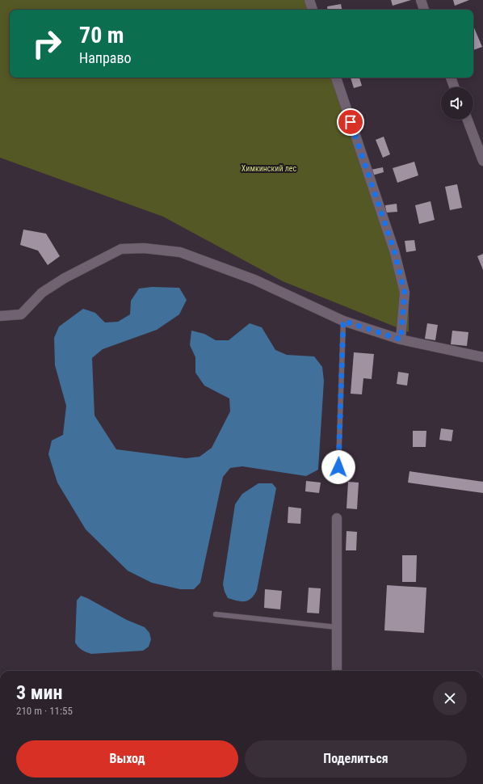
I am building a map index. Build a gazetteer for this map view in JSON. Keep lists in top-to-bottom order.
{
  "parks": ["Химкинский лес"],
  "page": {
    "turn": ["70 m", "Направо"],
    "heading": ["3 мин", "210 m · 11:55"],
    "buttons": ["Выход", "Поделиться"]
  }
}
